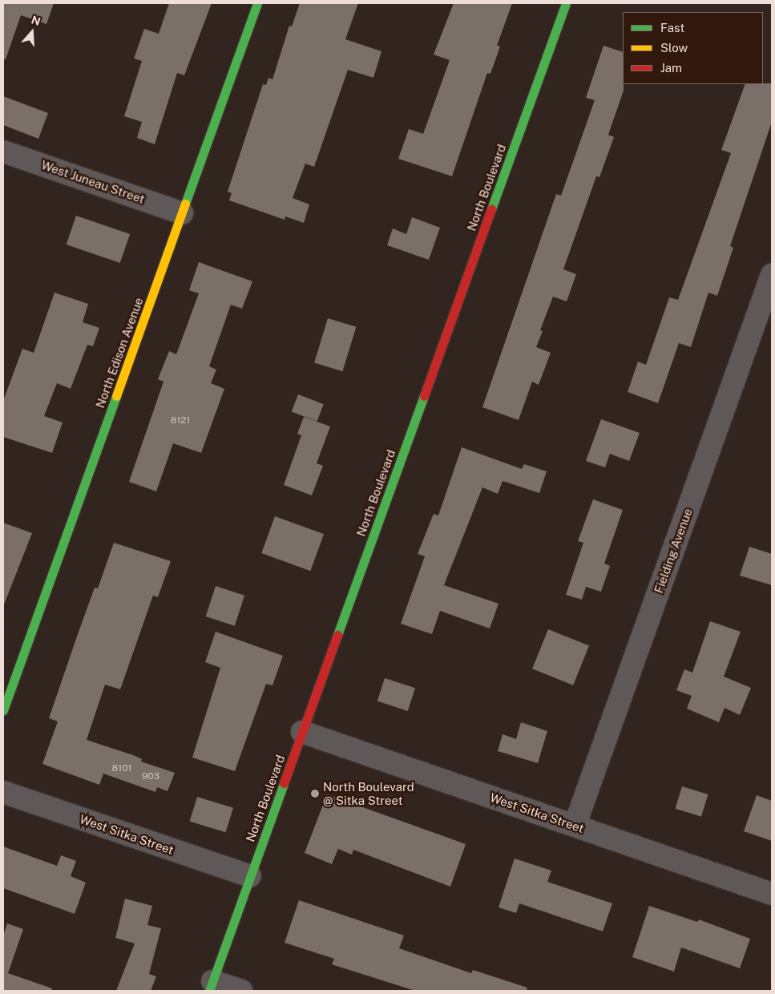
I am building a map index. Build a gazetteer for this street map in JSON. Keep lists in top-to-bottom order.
{
  "streets": {
    "street": [
      "West Juneau Street",
      "North Boulevard",
      "North Edison Avenue",
      "Fielding Avenue",
      "West Sitka Street"
    ]
  },
  "crossings": [
    ["West Juneau Street", "North Edison Avenue"],
    ["North Boulevard", "West Sitka Street"],
    ["Fielding Avenue", "West Sitka Street"]
  ],
  "places": ["North Boulevard @ Sitka Street"],
  "house_numbers": ["8121", "8101", "903"],
  "legend": ["Fast", "Slow", "Jam"],
  "north": "top"
}
